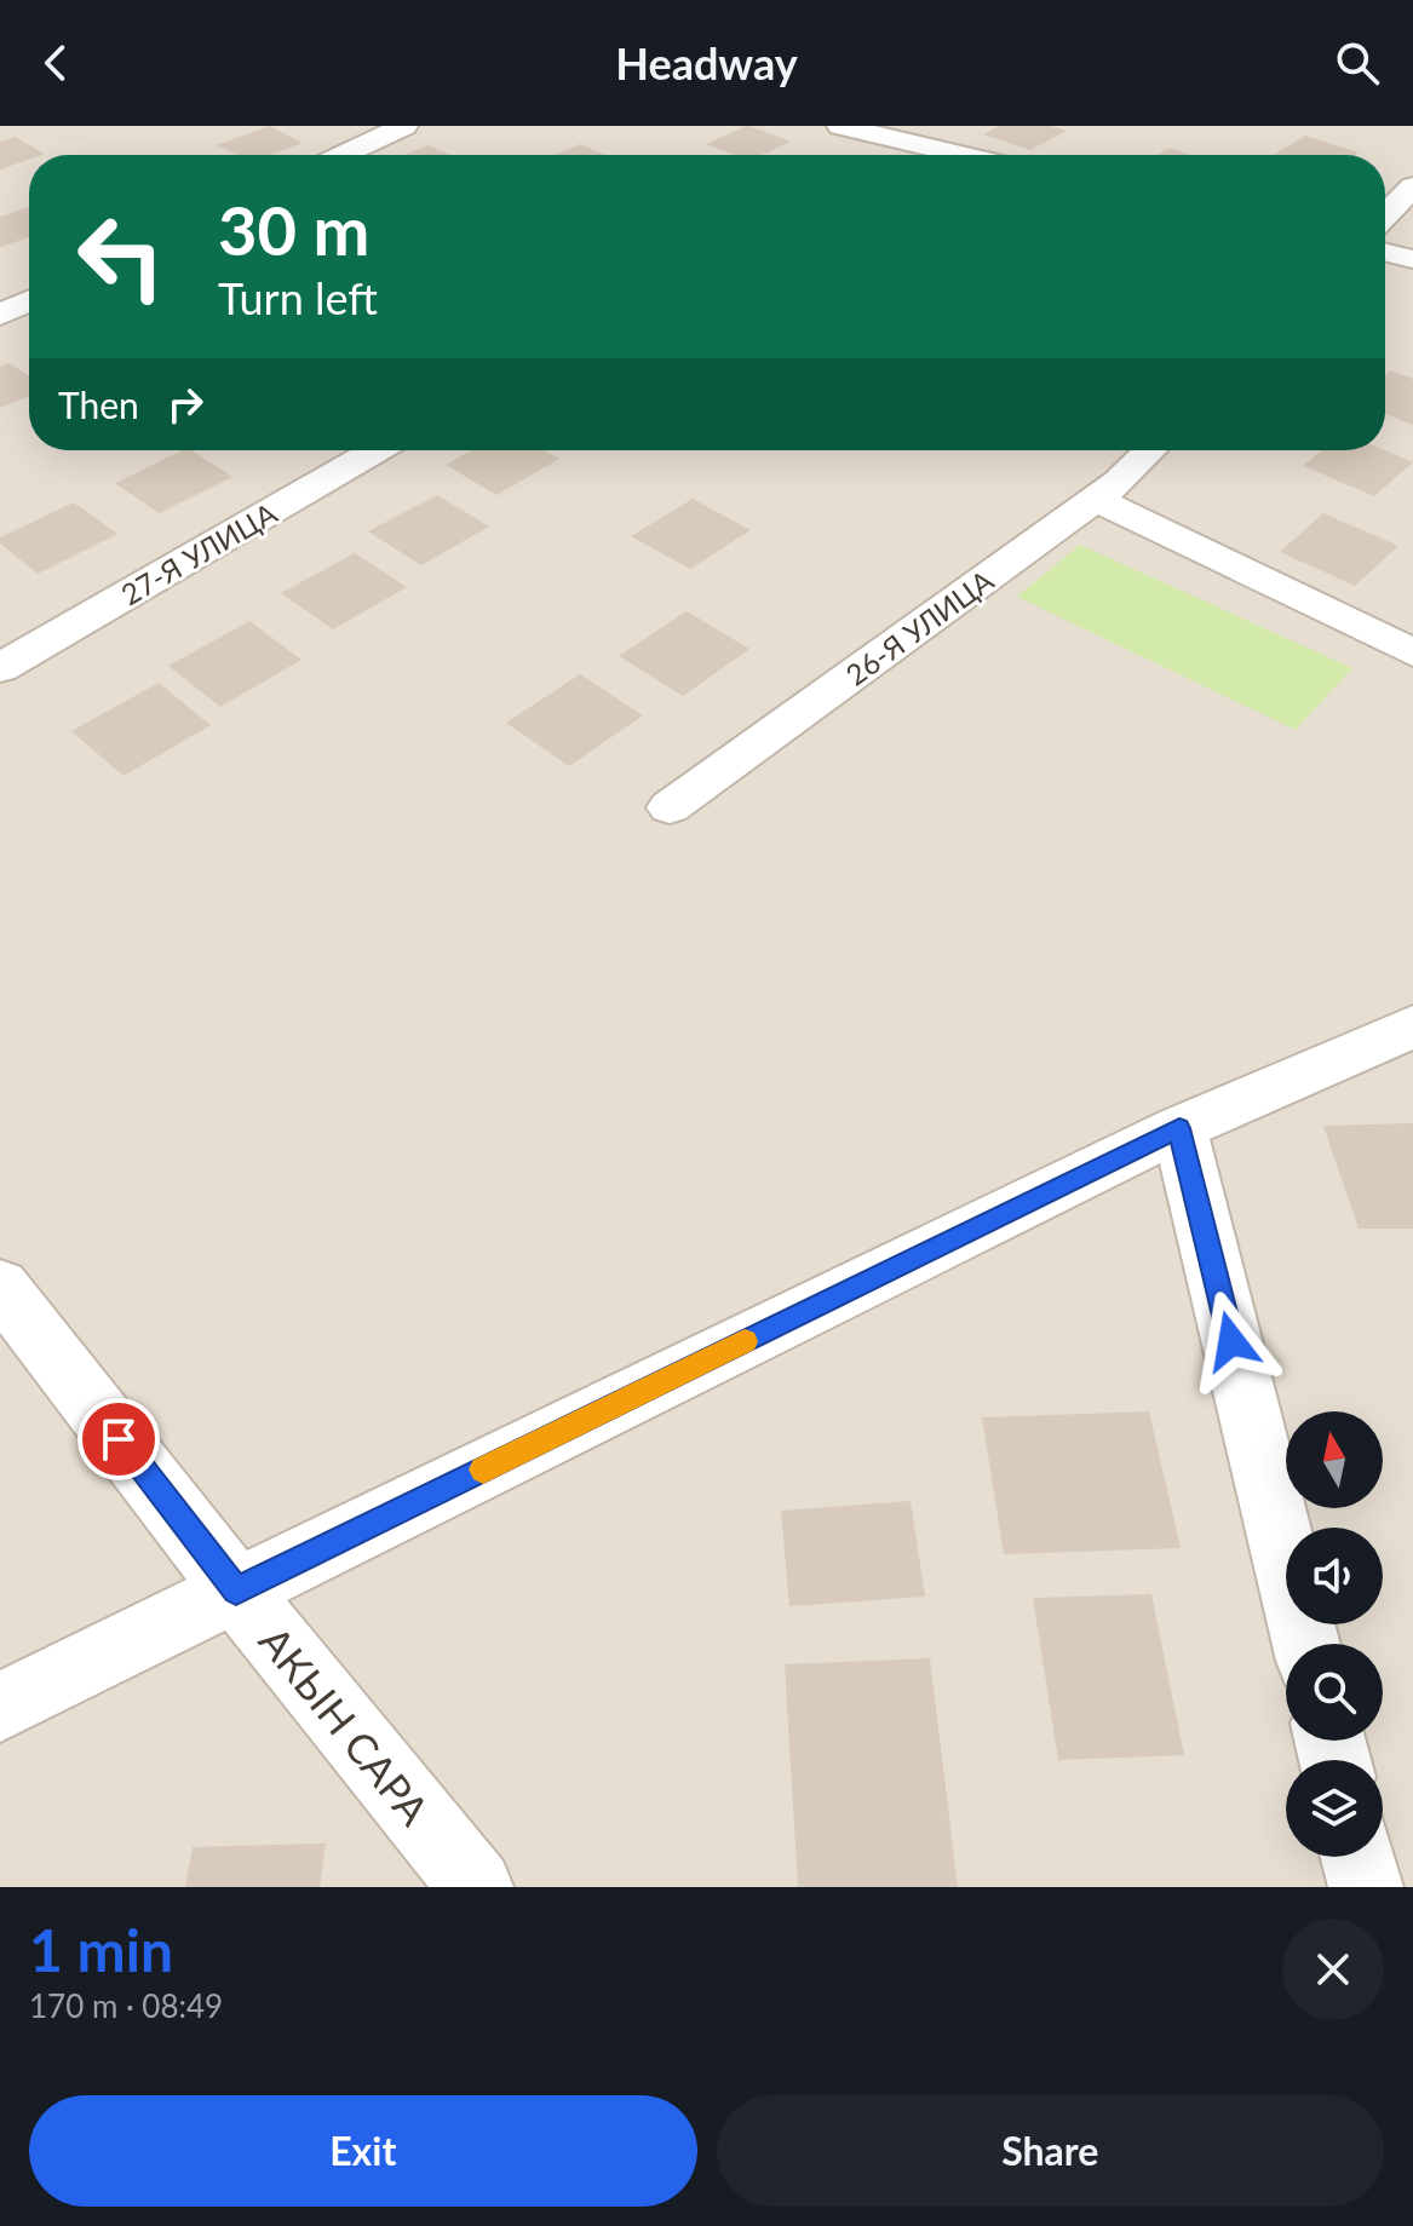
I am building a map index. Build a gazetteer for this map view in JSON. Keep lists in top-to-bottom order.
{
  "streets": {
    "street": ["27-Я УЛИЦА", "26-Я УЛИЦА", "АКЫН САРА"]
  },
  "north": "top",
  "page": {
    "header": "Headway",
    "turn": ["30 m", "Turn left"],
    "then": "Then",
    "heading": ["1 min", "170 m · 08:49"],
    "buttons": ["Exit", "Share"]
  }
}
